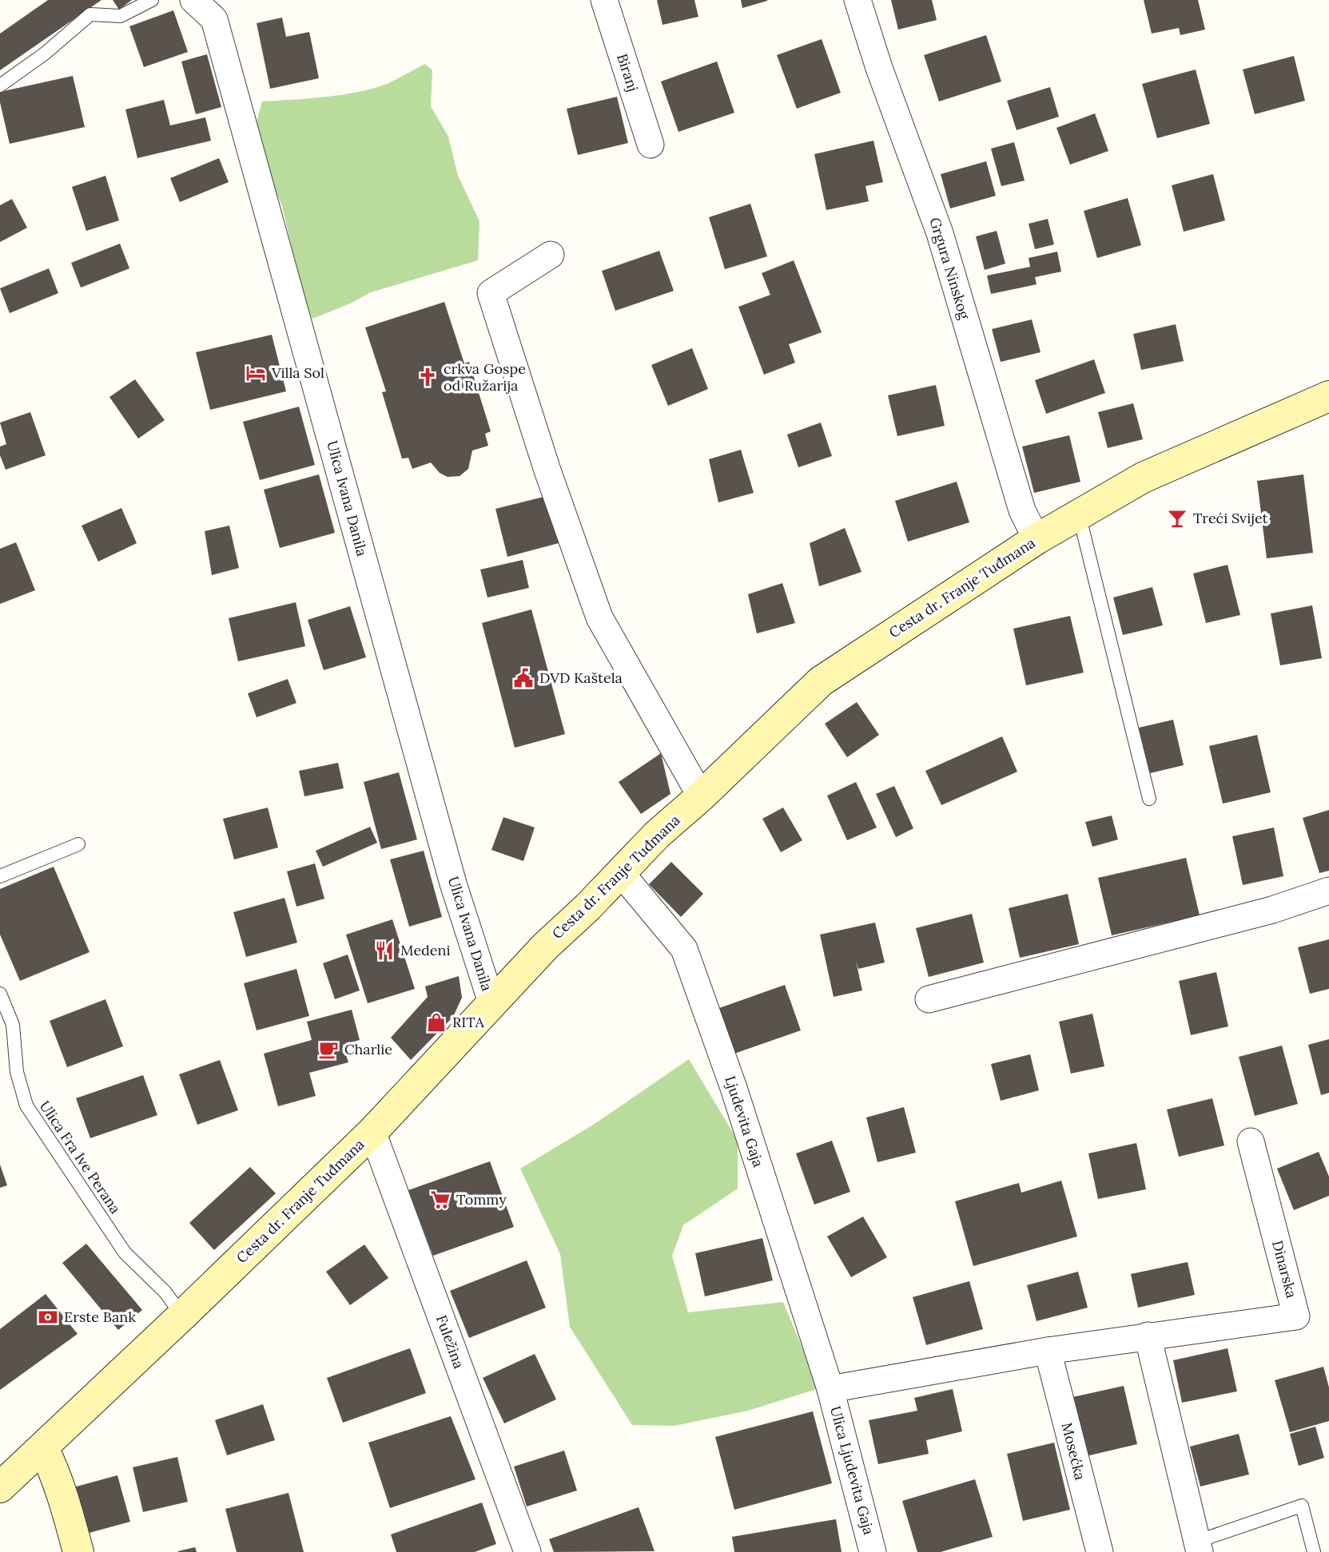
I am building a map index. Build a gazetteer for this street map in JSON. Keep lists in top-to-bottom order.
{
  "streets": {
    "main road": ["Cesta dr. Franje Tuđmana"],
    "street": [
      "Biranj",
      "Grgura Ninskog",
      "Ulica Ivana Danila",
      "Ljudevita Gaja",
      "Dinarska",
      "Fuležina",
      "Mosećka",
      "Ulica Ljudevita Gaja"
    ],
    "lane": ["Ulica Fra Ive Perana"]
  },
  "crossings": [
    ["Grgura Ninskog", "Cesta dr. Franje Tuđmana"],
    ["Ulica Ivana Danila", "Cesta dr. Franje Tuđmana"],
    ["Cesta dr. Franje Tuđmana", "Ljudevita Gaja"],
    ["Cesta dr. Franje Tuđmana", "Ulica Fra Ive Perana"],
    ["Cesta dr. Franje Tuđmana", "Fuležina"],
    ["Ljudevita Gaja", "Dinarska"],
    ["Ljudevita Gaja", "Ulica Ljudevita Gaja"],
    ["Dinarska", "Mosećka"],
    ["Dinarska", "Ulica Ljudevita Gaja"]
  ],
  "places": {
    "hotel": ["Villa Sol"],
    "church": ["crkva Gospe od Ružarija"],
    "bar": ["Treći Svijet"],
    "public building": ["DVD Kaštela"],
    "restaurant": ["Medeni"],
    "shop": ["RITA"],
    "cafe": ["Charlie"],
    "supermarket": ["Tommy"],
    "bank": ["Erste Bank"]
  }
}
